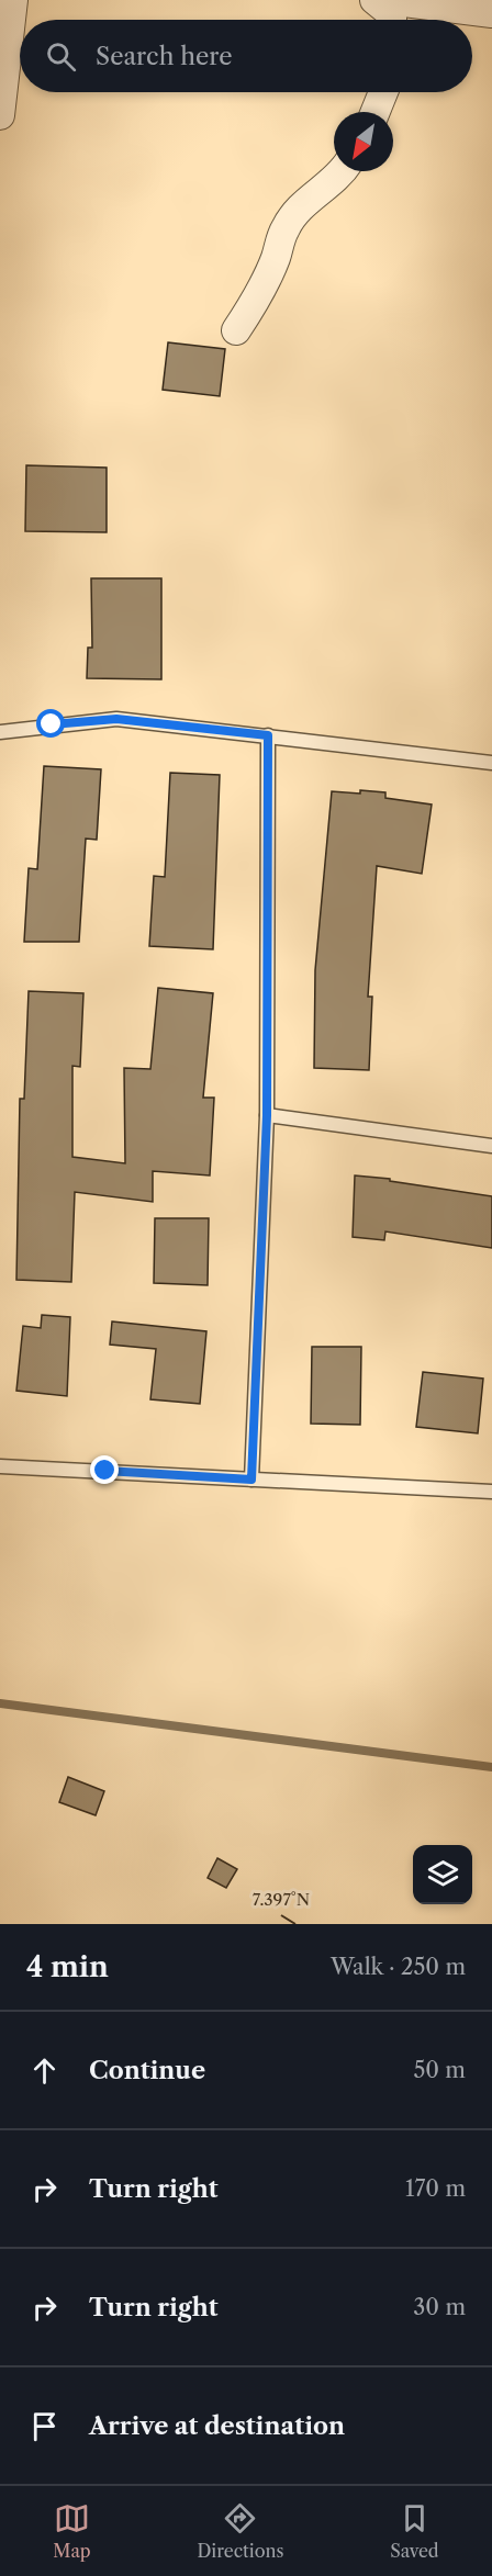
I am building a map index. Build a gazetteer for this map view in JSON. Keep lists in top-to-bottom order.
{
  "north": "bottom left",
  "page": {
    "search": "Search here",
    "heading": ["4 min", "Walk · 250 m"],
    "list": [
      ["Continue", "50 m"],
      ["Turn right", "170 m"],
      ["Turn right", "30 m"],
      "Arrive at destination"
    ],
    "nav": ["Map", "Directions", "Saved"]
  },
  "coordinates": ["7.397°N"]
}
